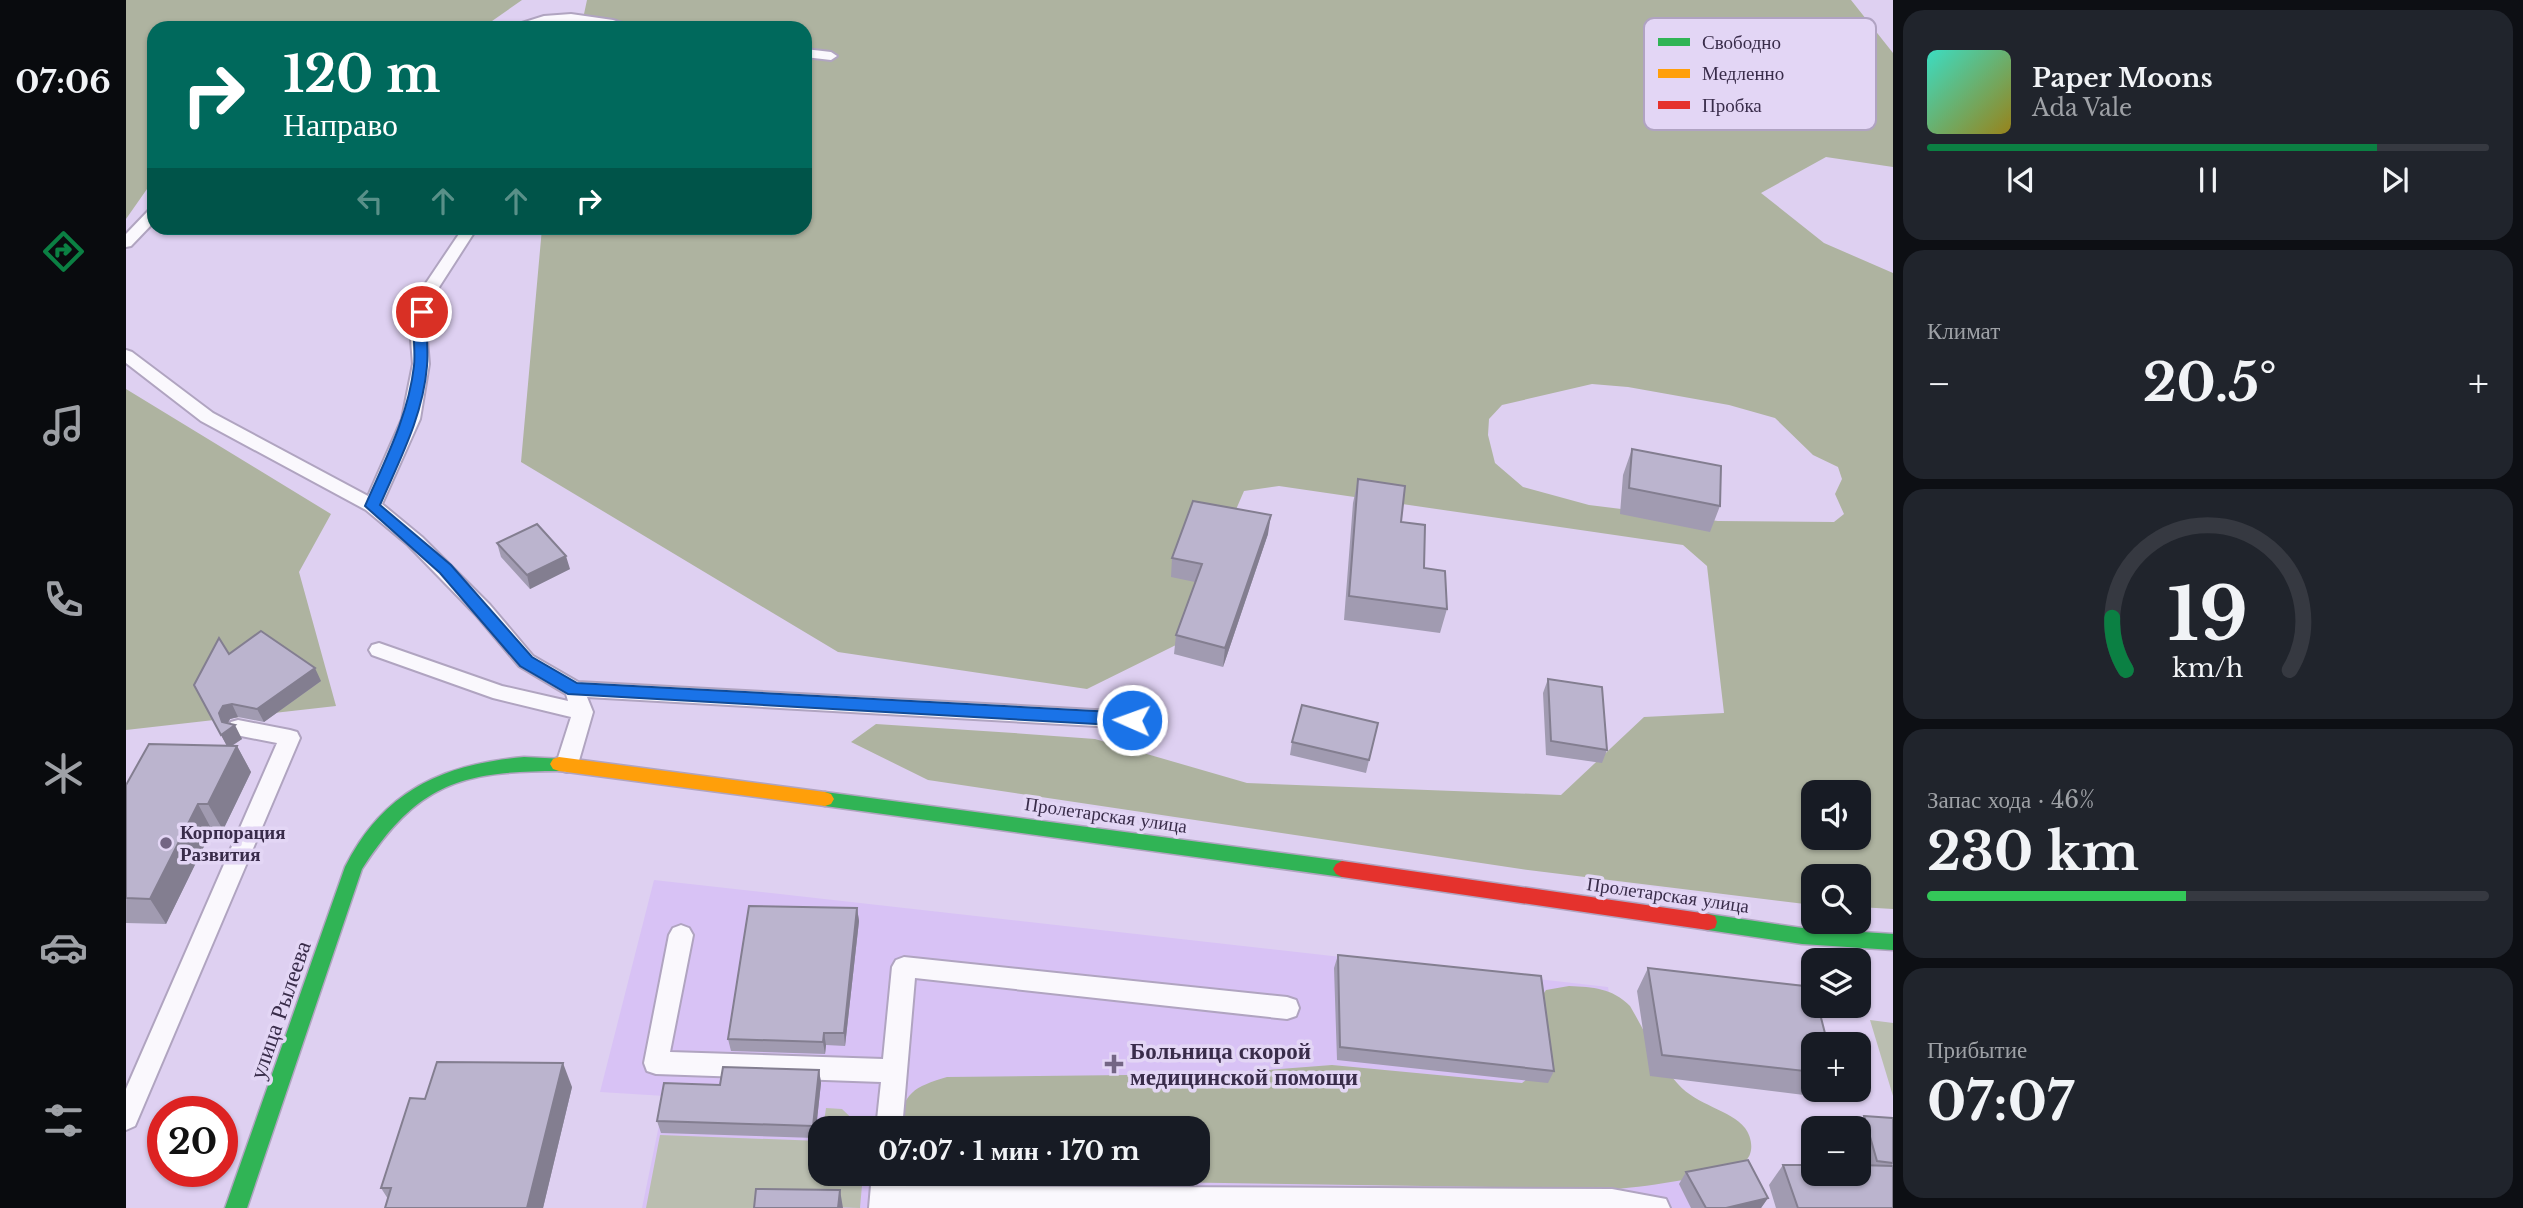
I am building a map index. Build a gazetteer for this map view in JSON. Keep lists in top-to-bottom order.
{
  "streets": {
    "street": ["Пролетарская улица", "улица Рылеева"]
  },
  "crossings": [
    ["Пролетарская улица", "улица Рылеева"]
  ],
  "places": {
    "other": ["Корпорация Развития"],
    "health": ["Больница скорой медицинской помощи"]
  },
  "legend": ["Свободно", "Медленно", "Пробка"],
  "page": {
    "tabs": "07:06",
    "turn": ["120 m", "Направо"],
    "song": ["Paper Moons", "Ada Vale"],
    "tile": [
      "Климат",
      ["Запас хода · 46%", "230 km"],
      ["Прибытие", "07:07"]
    ],
    "heat": ["−", "20.5°", "+"],
    "map_buttons": ["+", "−"],
    "limit": "20",
    "trip": "07:07 · 1 мин · 170 m",
    "gauge": ["19", "km/h"]
  }
}
